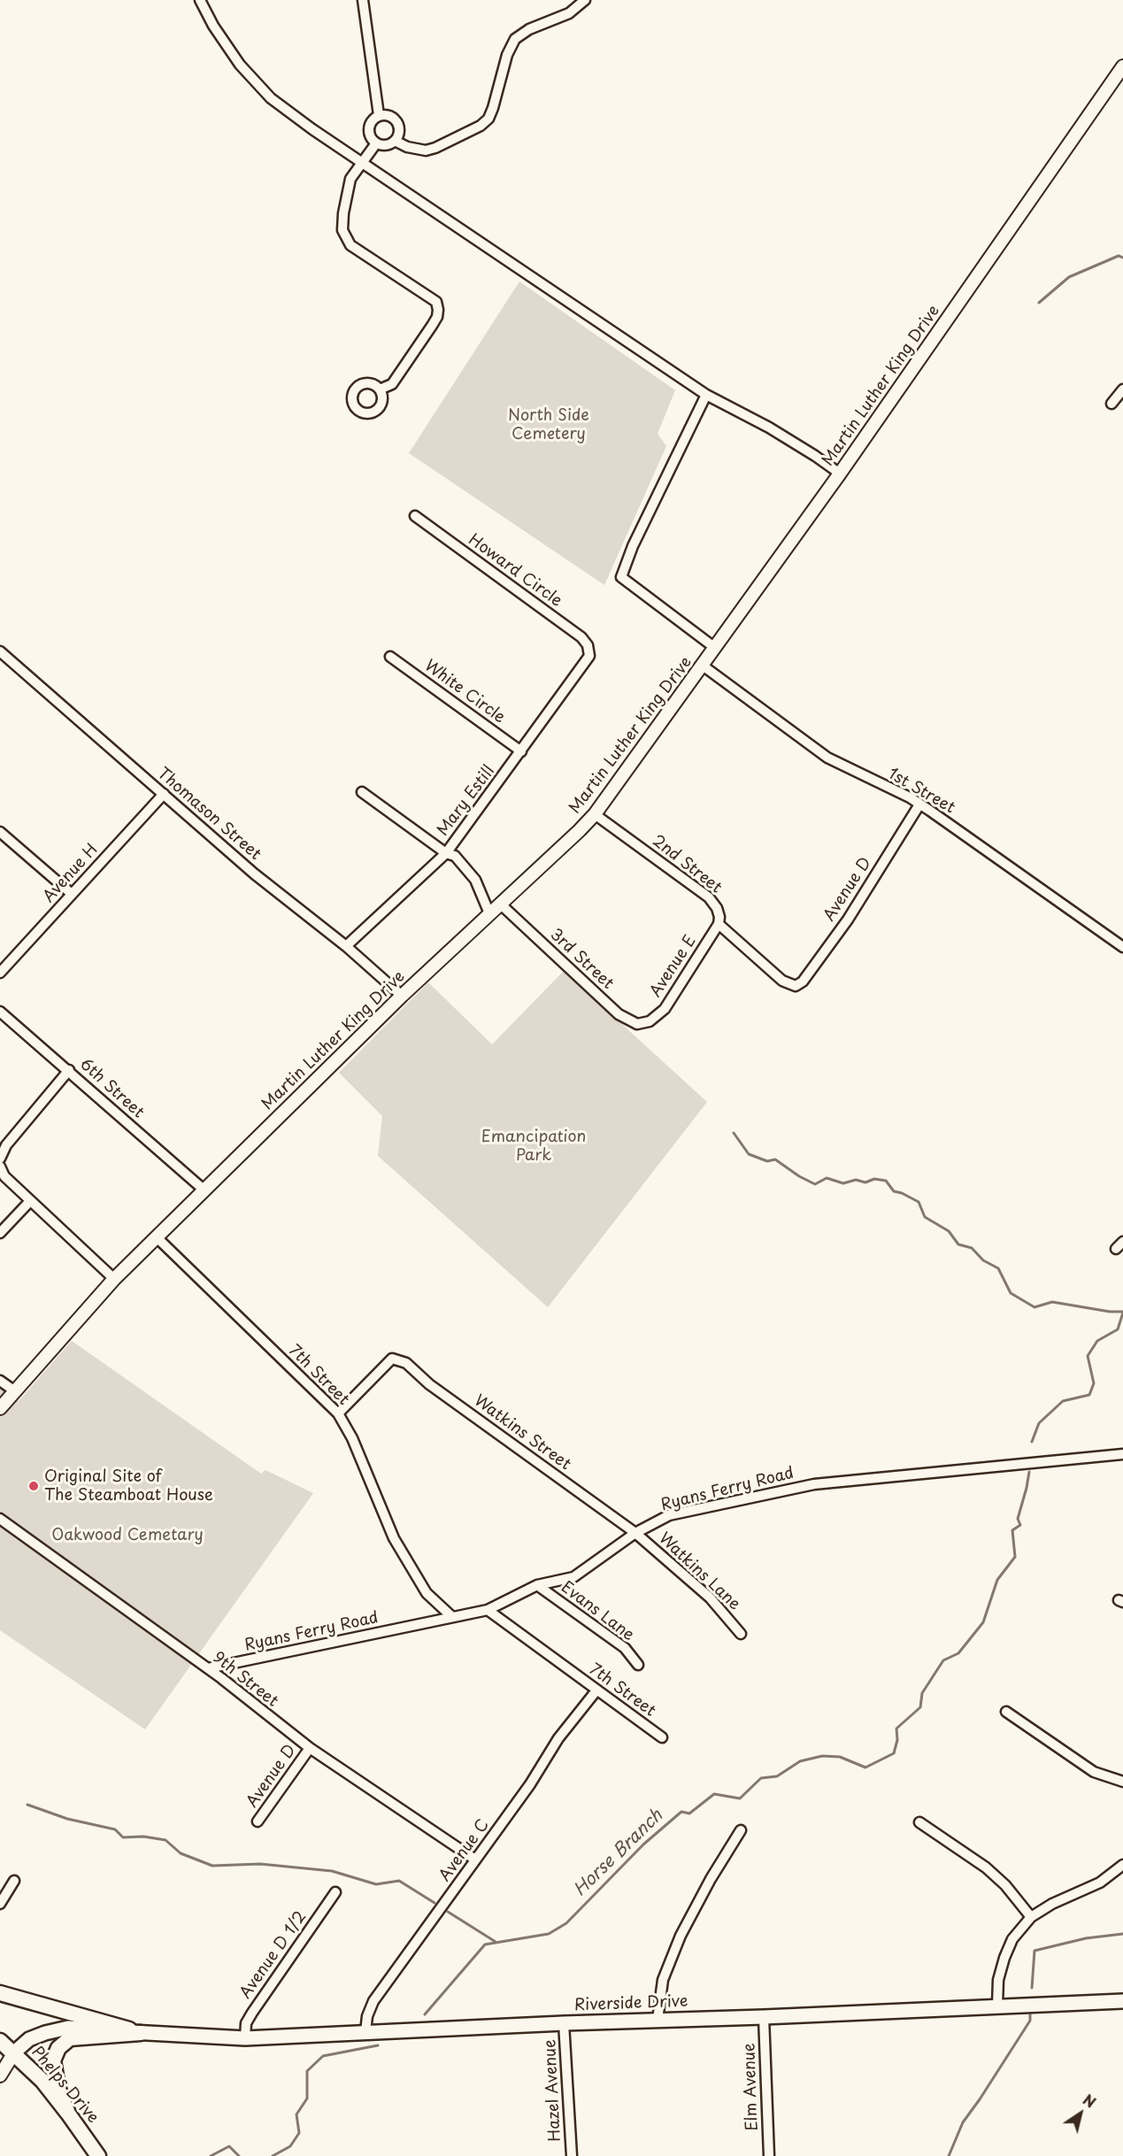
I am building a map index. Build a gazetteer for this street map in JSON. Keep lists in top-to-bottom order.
{
  "streets": {
    "main road": ["Riverside Drive", "Phelps Drive"],
    "street": [
      "Martin Luther King Drive",
      "Howard Circle",
      "White Circle",
      "1st Street",
      "Mary Estill",
      "Thomason Street",
      "2nd Street",
      "Avenue H",
      "Avenue D",
      "3rd Street",
      "Avenue E",
      "6th Street",
      "7th Street",
      "Watkins Street",
      "Ryans Ferry Road",
      "Watkins Lane",
      "Evans Lane",
      "9th Street",
      "Avenue C",
      "Avenue D 1/2",
      "Elm Avenue",
      "Hazel Avenue"
    ]
  },
  "crossings": [
    ["Martin Luther King Drive", "1st Street"],
    ["Martin Luther King Drive", "Thomason Street"],
    ["Martin Luther King Drive", "2nd Street"],
    ["Martin Luther King Drive", "3rd Street"],
    ["Martin Luther King Drive", "6th Street"],
    ["Martin Luther King Drive", "7th Street"],
    ["Howard Circle", "Mary Estill"],
    ["White Circle", "Mary Estill"],
    ["1st Street", "Avenue D"],
    ["Mary Estill", "Thomason Street"],
    ["Thomason Street", "Avenue H"],
    ["2nd Street", "Avenue D"],
    ["2nd Street", "Avenue E"],
    ["Avenue D", "Avenue E"],
    ["Avenue D", "9th Street"],
    ["3rd Street", "Avenue E"],
    ["7th Street", "Watkins Street"],
    ["7th Street", "Ryans Ferry Road"],
    ["7th Street", "Avenue C"],
    ["Watkins Street", "Ryans Ferry Road"],
    ["Watkins Street", "Watkins Lane"],
    ["Ryans Ferry Road", "Watkins Lane"],
    ["Ryans Ferry Road", "Evans Lane"],
    ["Ryans Ferry Road", "9th Street"],
    ["9th Street", "Avenue C"],
    ["Avenue C", "Riverside Drive"],
    ["Avenue D 1/2", "Riverside Drive"],
    ["Riverside Drive", "Phelps Drive"],
    ["Riverside Drive", "Elm Avenue"],
    ["Riverside Drive", "Hazel Avenue"]
  ],
  "water": ["Horse Branch"],
  "parks": ["North Side Cemetery", "Emancipation Park", "Oakwood Cemetary"],
  "places": ["Original Site of The Steamboat House"],
  "north": "top right"
}
